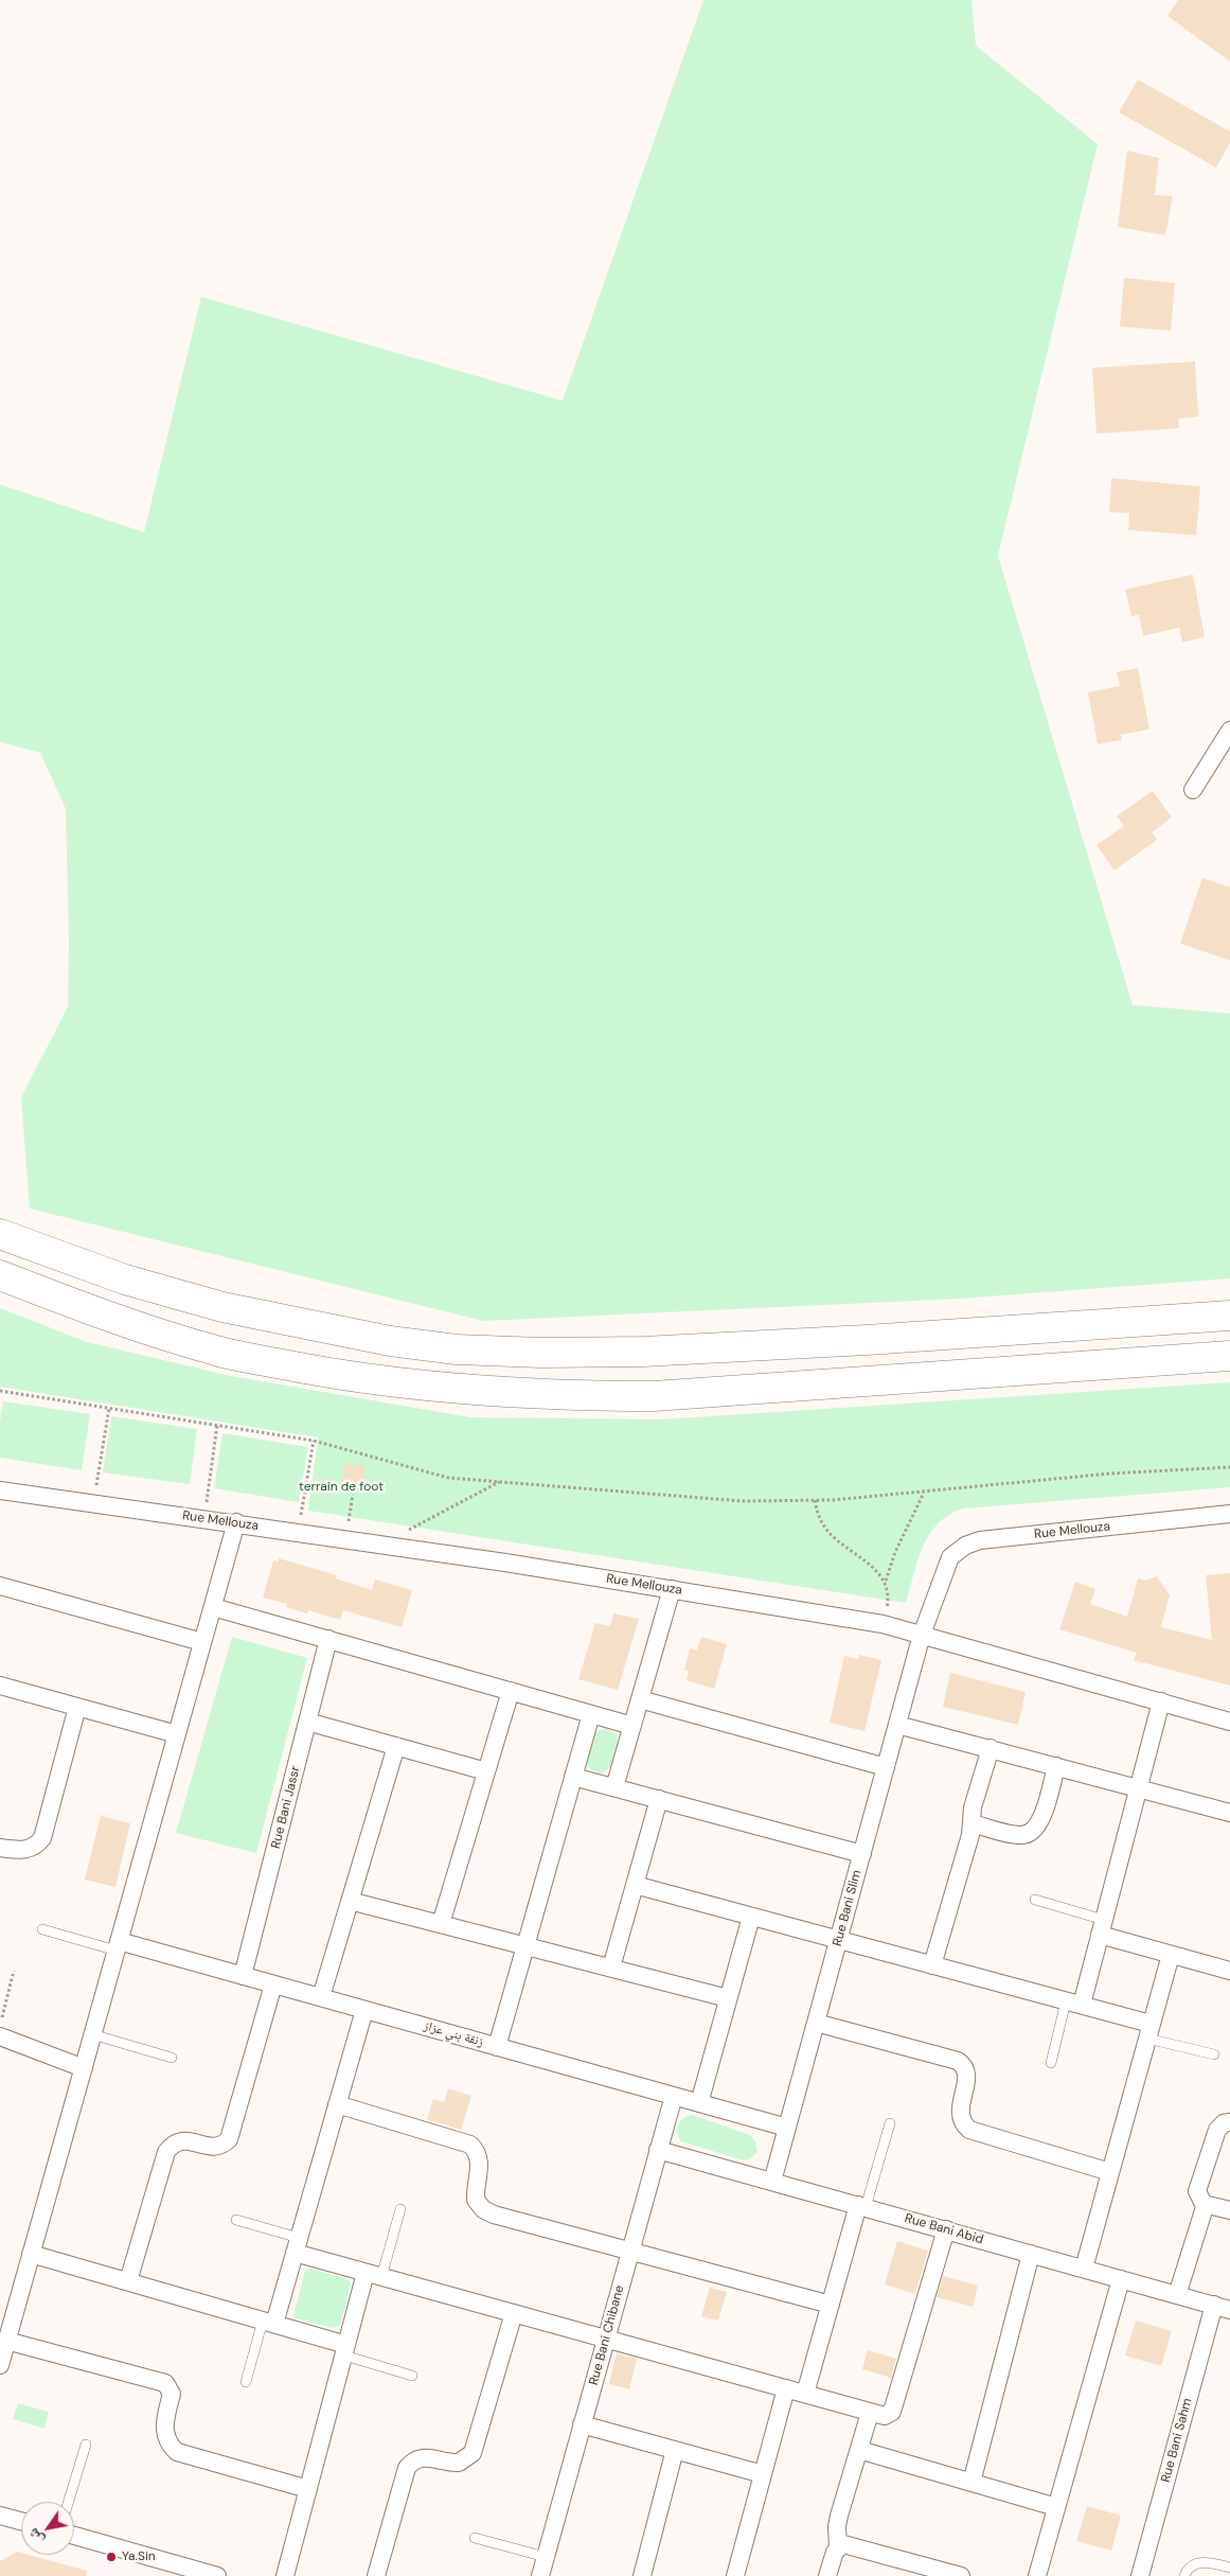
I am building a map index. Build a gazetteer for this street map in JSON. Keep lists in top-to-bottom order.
{
  "streets": {
    "street": [
      "Rue Mellouza",
      "Rue Bani Jassr",
      "Rue Bani Slim",
      "زنقة بني عزاز",
      "Rue Bani Abid",
      "Rue Bani Chibane",
      "Rue Bani Sahm"
    ]
  },
  "crossings": [
    ["Rue Mellouza", "Rue Bani Slim"],
    ["Rue Bani Jassr", "زنقة بني عزاز"],
    ["Rue Bani Slim", "زنقة بني عزاز"],
    ["Rue Bani Slim", "Rue Bani Abid"],
    ["زنقة بني عزاز", "Rue Bani Chibane"],
    ["Rue Bani Abid", "Rue Bani Chibane"],
    ["Rue Bani Abid", "Rue Bani Sahm"]
  ],
  "parks": ["terrain de foot"],
  "places": ["Ya.Sin"],
  "north": "bottom left"
}
